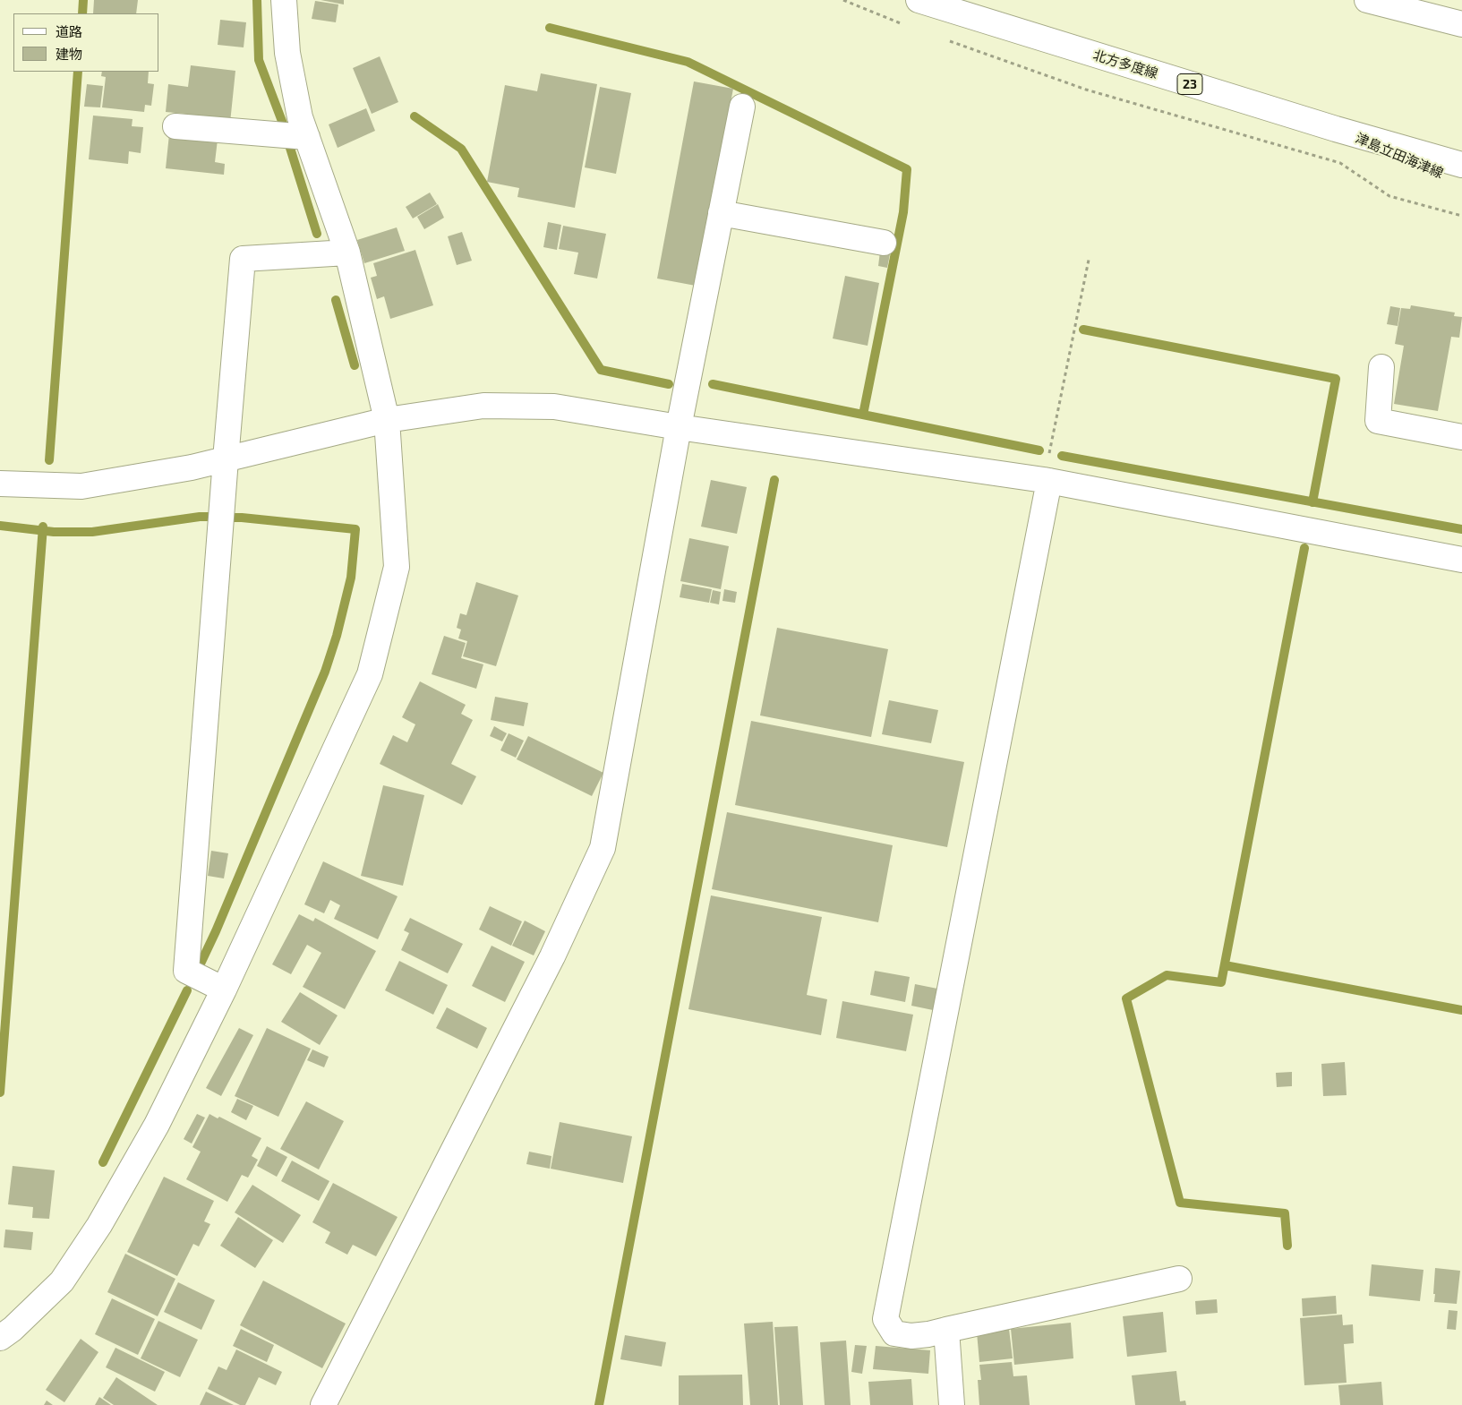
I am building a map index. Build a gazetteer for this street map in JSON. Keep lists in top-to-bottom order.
{
  "streets": {
    "street": ["北方多度線", "23", "津島立田海津線"]
  },
  "crossings": [
    ["北方多度線", "津島立田海津線"]
  ],
  "legend": ["道路", "建物"]
}
